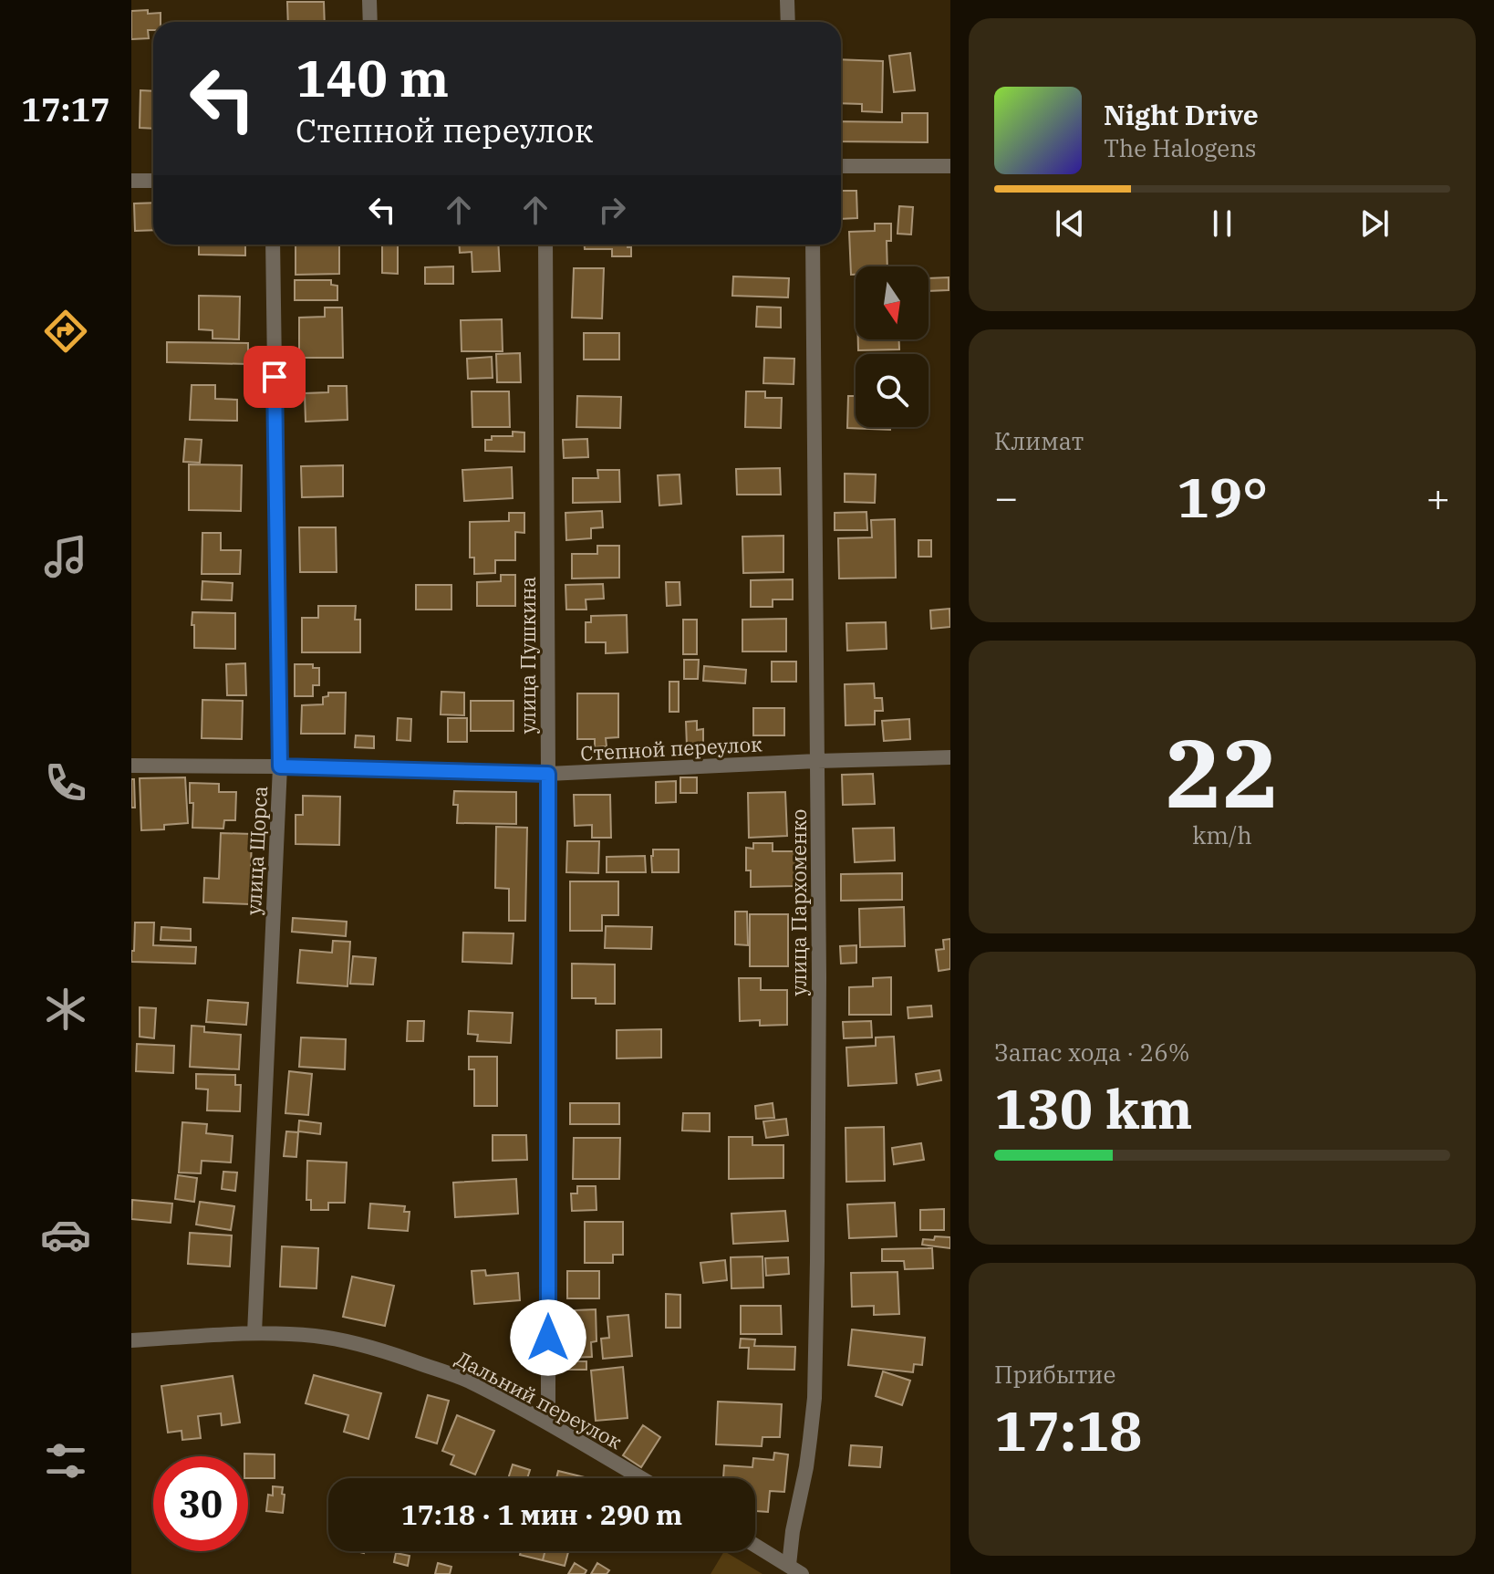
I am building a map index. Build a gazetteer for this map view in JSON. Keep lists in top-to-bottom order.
{
  "streets": {
    "street": [
      "улица Пушкина",
      "Степной переулок",
      "улица Щорса",
      "улица Пархоменко",
      "Дальний переулок"
    ]
  },
  "crossings": [
    ["улица Пушкина", "Степной переулок"],
    ["улица Пушкина", "Дальний переулок"],
    ["Степной переулок", "улица Щорса"],
    ["Степной переулок", "улица Пархоменко"],
    ["улица Щорса", "Дальний переулок"]
  ],
  "north": "bottom",
  "page": {
    "tabs": "17:17",
    "turn": ["140 m", "Степной переулок"],
    "song": ["Night Drive", "The Halogens"],
    "tile": [
      "Климат",
      ["22", "km/h"],
      ["Запас хода · 26%", "130 km"],
      ["Прибытие", "17:18"]
    ],
    "heat": ["−", "19°", "+"],
    "limit": "30",
    "trip": "17:18 · 1 мин · 290 m"
  }
}
